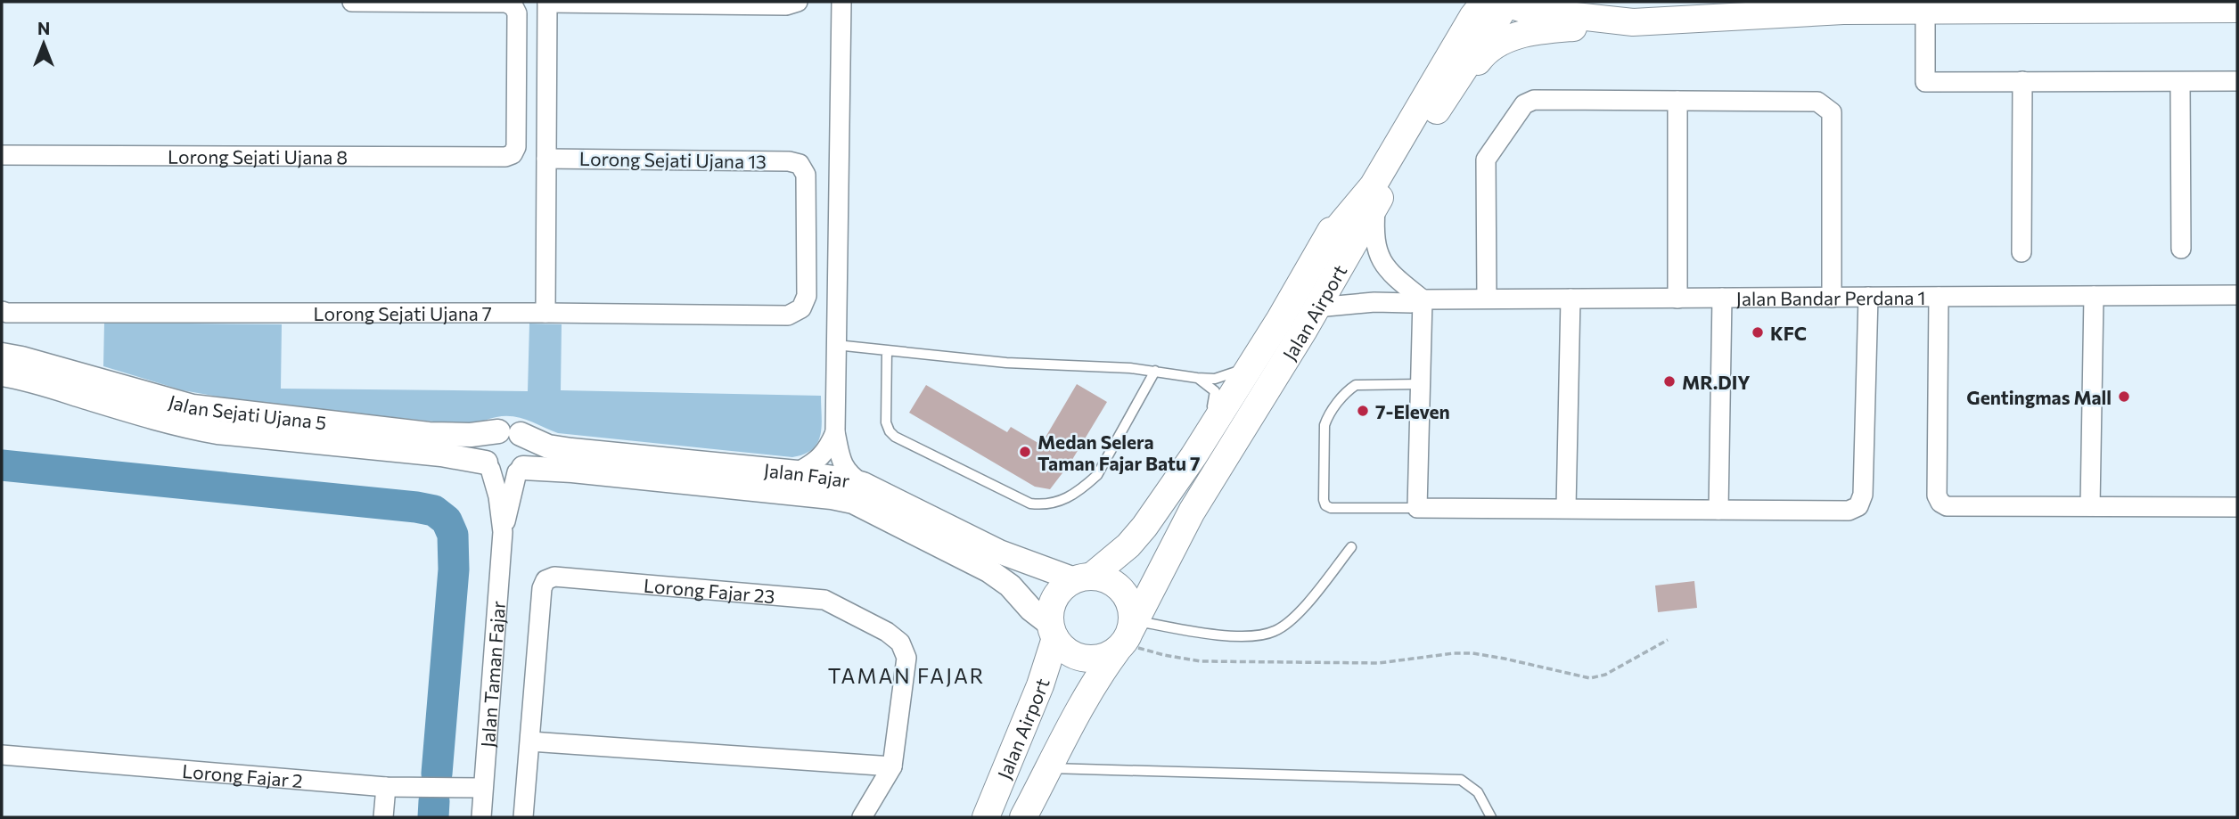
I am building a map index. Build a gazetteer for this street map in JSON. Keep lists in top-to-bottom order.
{
  "streets": {
    "main road": ["Jalan Airport"],
    "street": [
      "Lorong Sejati Ujana 8",
      "Lorong Sejati Ujana 13",
      "Jalan Bandar Perdana 1",
      "Lorong Sejati Ujana 7",
      "Jalan Sejati Ujana 5",
      "Jalan Fajar",
      "Lorong Fajar 23",
      "Jalan Taman Fajar",
      "Lorong Fajar 2"
    ]
  },
  "crossings": [
    ["Lorong Sejati Ujana 13", "Lorong Sejati Ujana 7"],
    ["Jalan Bandar Perdana 1", "Jalan Airport"],
    ["Jalan Airport", "Jalan Fajar"],
    ["Jalan Sejati Ujana 5", "Jalan Fajar"],
    ["Jalan Taman Fajar", "Lorong Fajar 2"]
  ],
  "districts": ["TAMAN FAJAR"],
  "places": [
    "KFC",
    "MR.DIY",
    "Gentingmas Mall",
    "7-Eleven",
    "Medan Selera Taman Fajar Batu 7"
  ],
  "north": "top"
}
